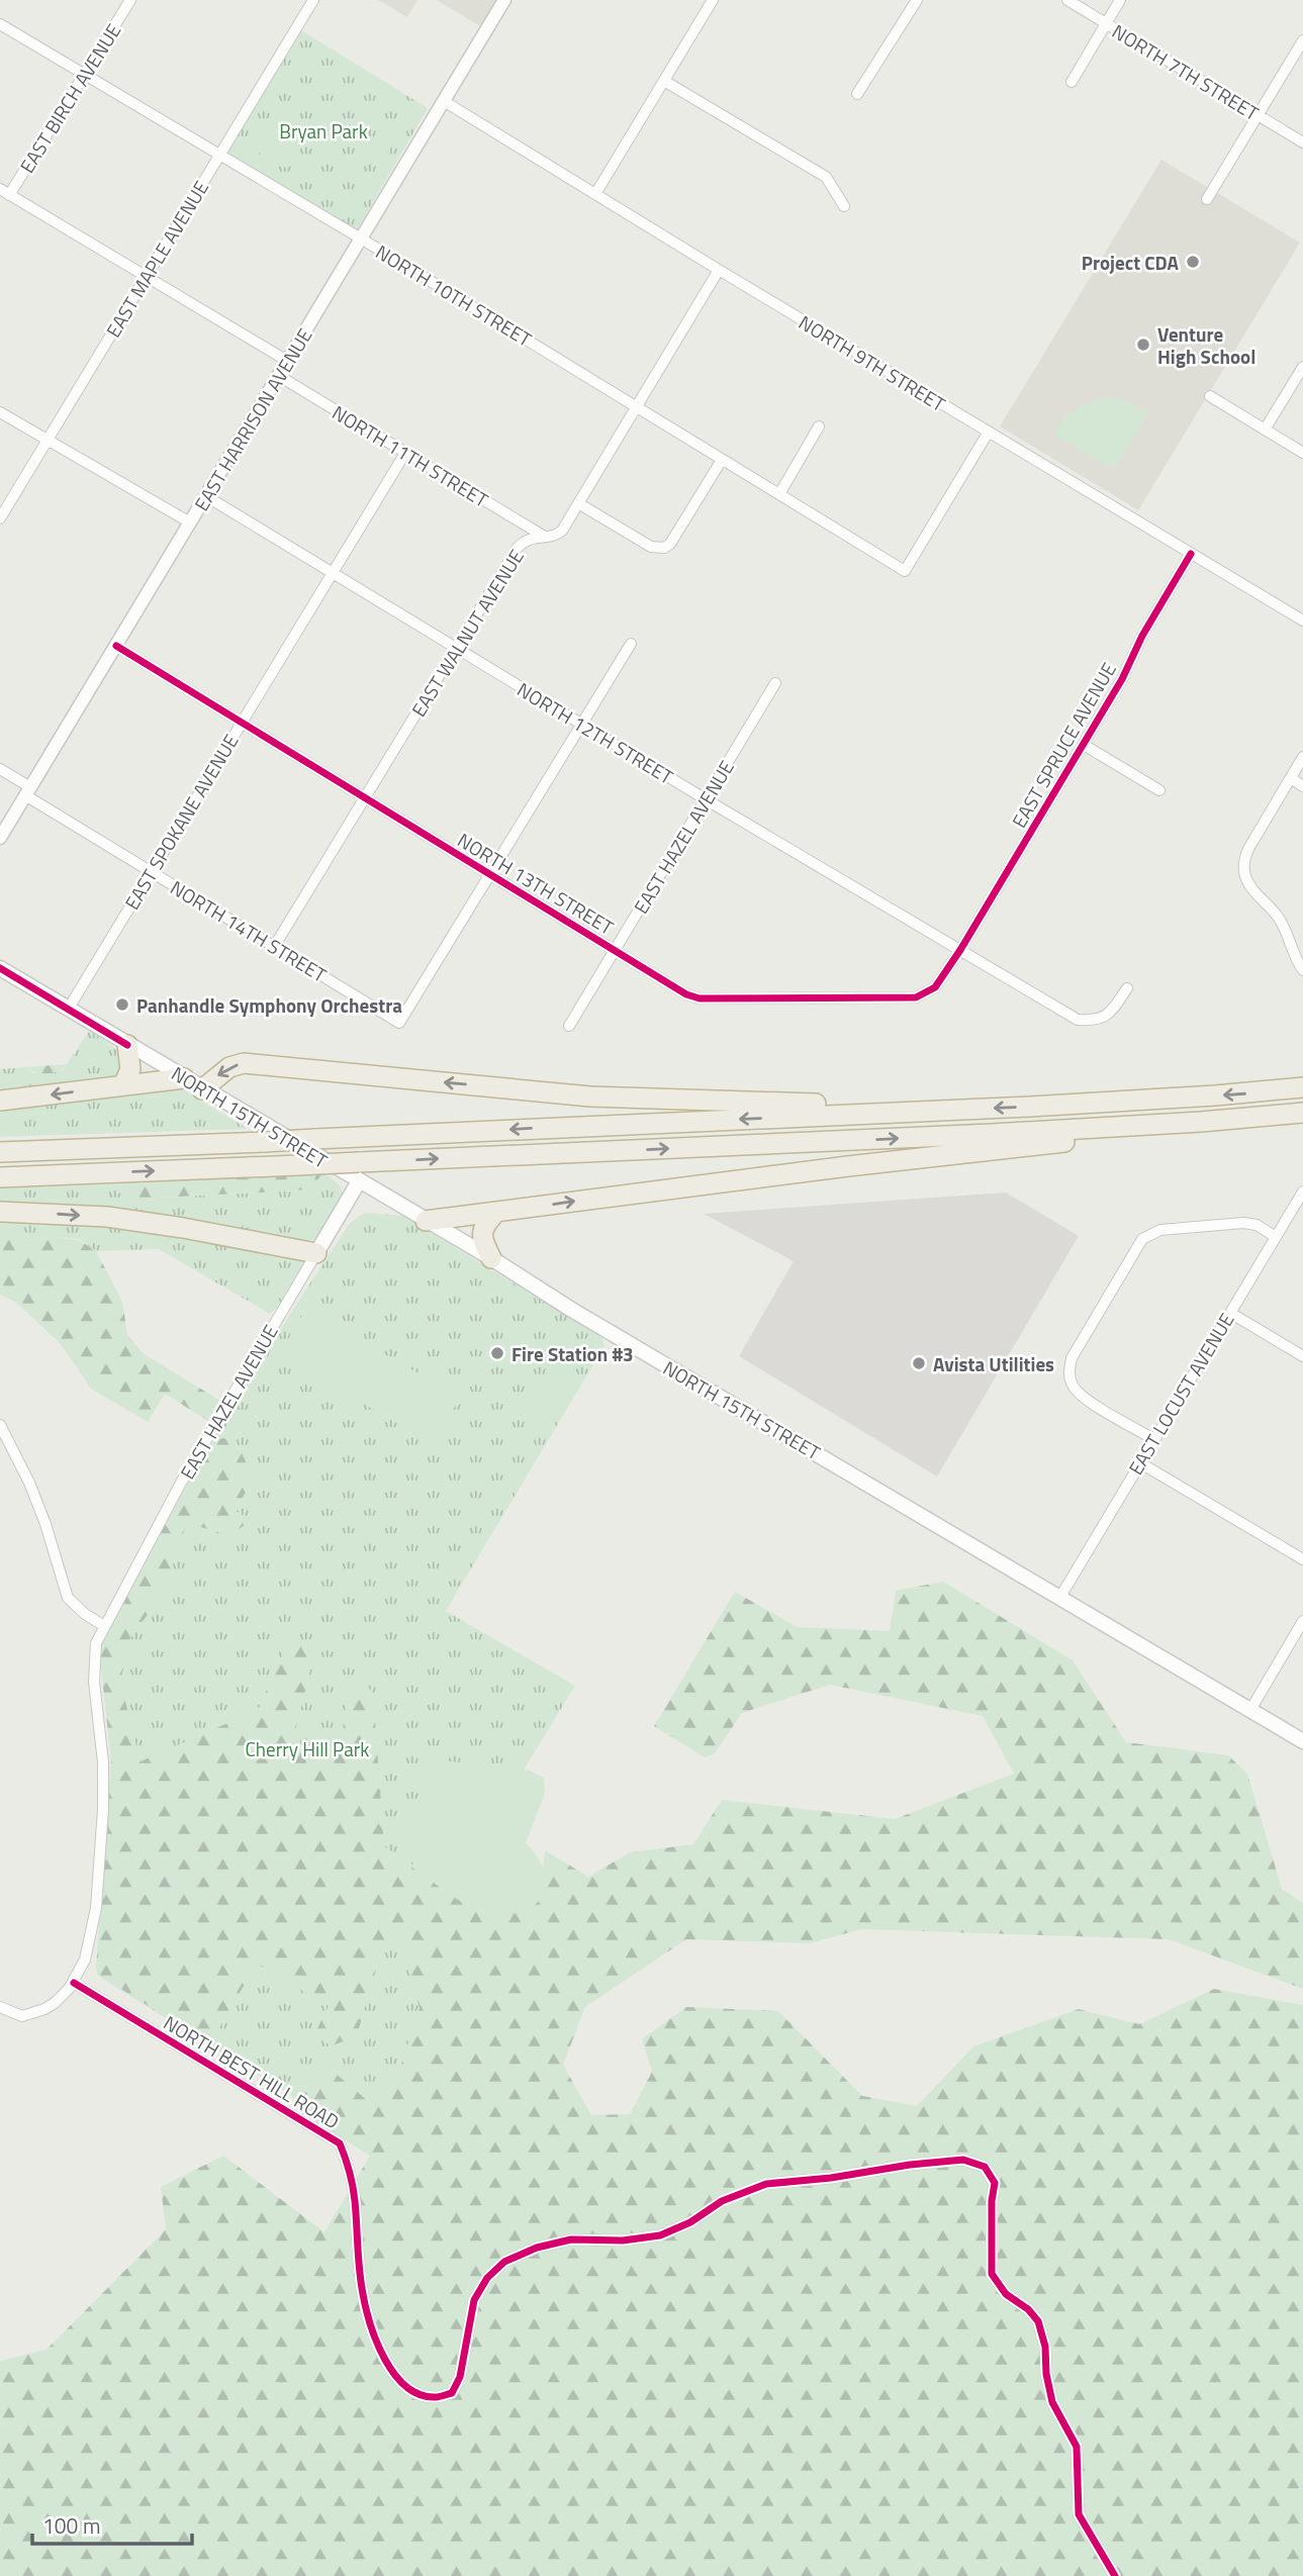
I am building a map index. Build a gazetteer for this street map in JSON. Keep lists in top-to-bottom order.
{
  "streets": {
    "main road": ["EAST HAZEL AVENUE", "NORTH 15TH STREET"],
    "street": [
      "NORTH 7TH STREET",
      "EAST BIRCH AVENUE",
      "EAST MAPLE AVENUE",
      "NORTH 10TH STREET",
      "NORTH 9TH STREET",
      "EAST HARRISON AVENUE",
      "NORTH 11TH STREET",
      "EAST WALNUT AVENUE",
      "NORTH 12TH STREET",
      "EAST SPRUCE AVENUE",
      "EAST SPOKANE AVENUE",
      "NORTH 13TH STREET",
      "NORTH 14TH STREET",
      "EAST LOCUST AVENUE",
      "NORTH BEST HILL ROAD"
    ]
  },
  "crossings": [
    ["EAST BIRCH AVENUE", "NORTH 10TH STREET"],
    ["EAST MAPLE AVENUE", "NORTH 10TH STREET"],
    ["NORTH 10TH STREET", "NORTH 9TH STREET"],
    ["NORTH 10TH STREET", "EAST HARRISON AVENUE"],
    ["NORTH 10TH STREET", "EAST WALNUT AVENUE"],
    ["NORTH 9TH STREET", "EAST HARRISON AVENUE"],
    ["NORTH 9TH STREET", "EAST WALNUT AVENUE"],
    ["NORTH 9TH STREET", "EAST SPRUCE AVENUE"],
    ["EAST HARRISON AVENUE", "NORTH 11TH STREET"],
    ["EAST HARRISON AVENUE", "NORTH 12TH STREET"],
    ["EAST HARRISON AVENUE", "NORTH 13TH STREET"],
    ["EAST HARRISON AVENUE", "NORTH 14TH STREET"],
    ["NORTH 11TH STREET", "EAST WALNUT AVENUE"],
    ["NORTH 11TH STREET", "EAST SPOKANE AVENUE"],
    ["EAST WALNUT AVENUE", "NORTH 12TH STREET"],
    ["EAST WALNUT AVENUE", "NORTH 13TH STREET"],
    ["EAST WALNUT AVENUE", "NORTH 14TH STREET"],
    ["NORTH 12TH STREET", "EAST SPRUCE AVENUE"],
    ["NORTH 12TH STREET", "EAST SPOKANE AVENUE"],
    ["NORTH 12TH STREET", "EAST HAZEL AVENUE"],
    ["NORTH 12TH STREET", "NORTH 13TH STREET"],
    ["EAST SPRUCE AVENUE", "NORTH 13TH STREET"],
    ["EAST SPOKANE AVENUE", "NORTH 13TH STREET"],
    ["EAST SPOKANE AVENUE", "NORTH 14TH STREET"],
    ["EAST SPOKANE AVENUE", "NORTH 15TH STREET"],
    ["EAST HAZEL AVENUE", "NORTH 13TH STREET"],
    ["EAST HAZEL AVENUE", "NORTH 15TH STREET"],
    ["EAST HAZEL AVENUE", "NORTH BEST HILL ROAD"],
    ["NORTH 13TH STREET", "NORTH 14TH STREET"],
    ["NORTH 15TH STREET", "EAST LOCUST AVENUE"]
  ],
  "parks": ["Bryan Park", "Cherry Hill Park"],
  "places": [
    "Project CDA",
    "Venture High School",
    "Panhandle Symphony Orchestra",
    "Fire Station #3",
    "Avista Utilities"
  ],
  "scale_bar": "100 m"
}
